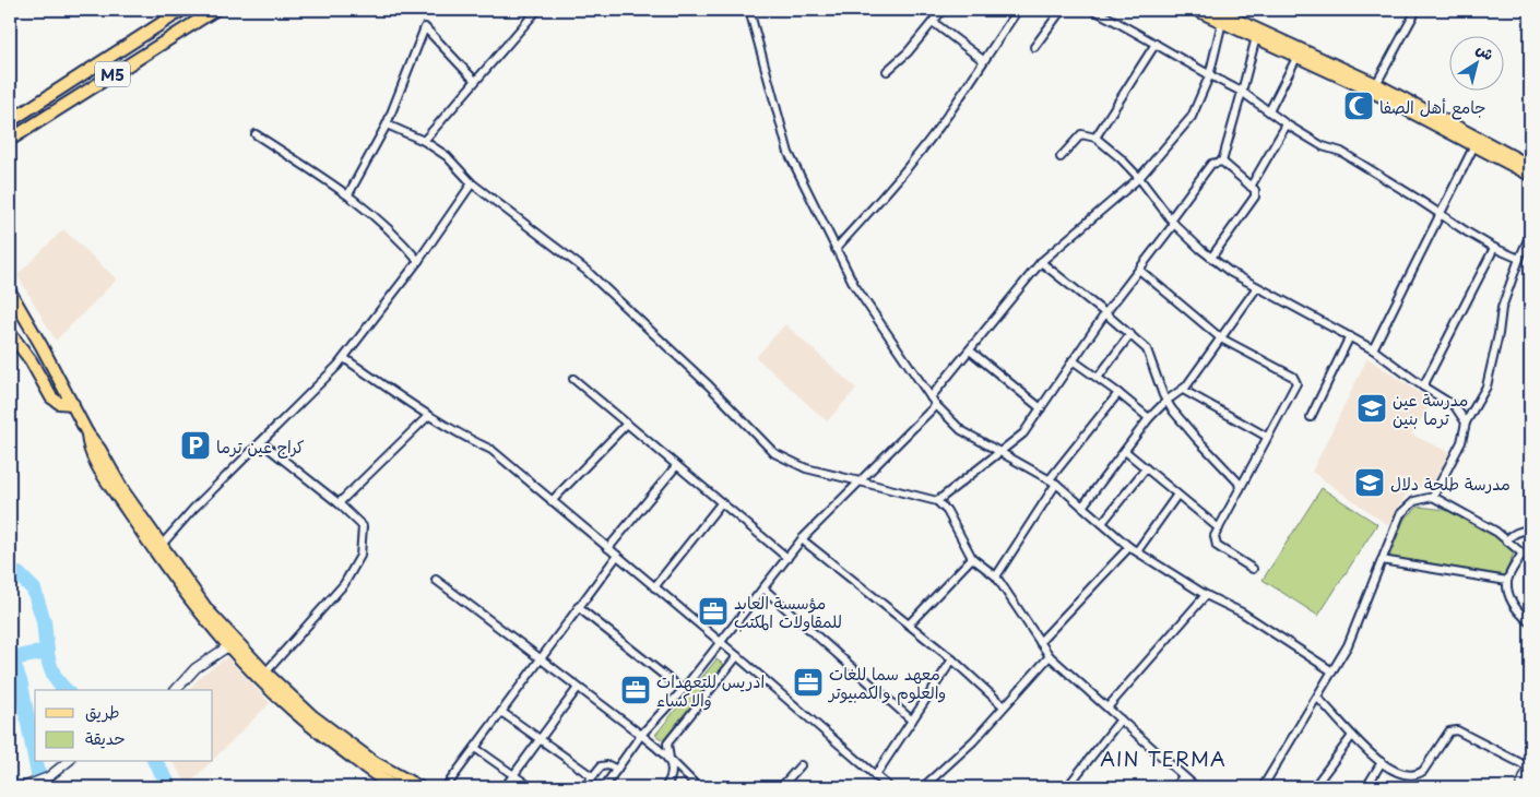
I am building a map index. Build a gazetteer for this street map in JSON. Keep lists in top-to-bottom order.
{
  "streets": {
    "main road": ["M5"]
  },
  "districts": ["AIN TERMA"],
  "places": {
    "mosque": ["جامع أهل الصفا"],
    "school or university": ["مدرسة عين ترما بنين", "مدرسة طلحة دلال"],
    "parking": ["كراج عين ترما"],
    "office": ["مؤسسة العابد للمقاولات المكتب", "معهد سما للغات والعلوم والكمبيوتر", "ادريس للتعهدات والاكساء"]
  },
  "legend": ["طريق", "حديقة"],
  "north": "top right"
}
